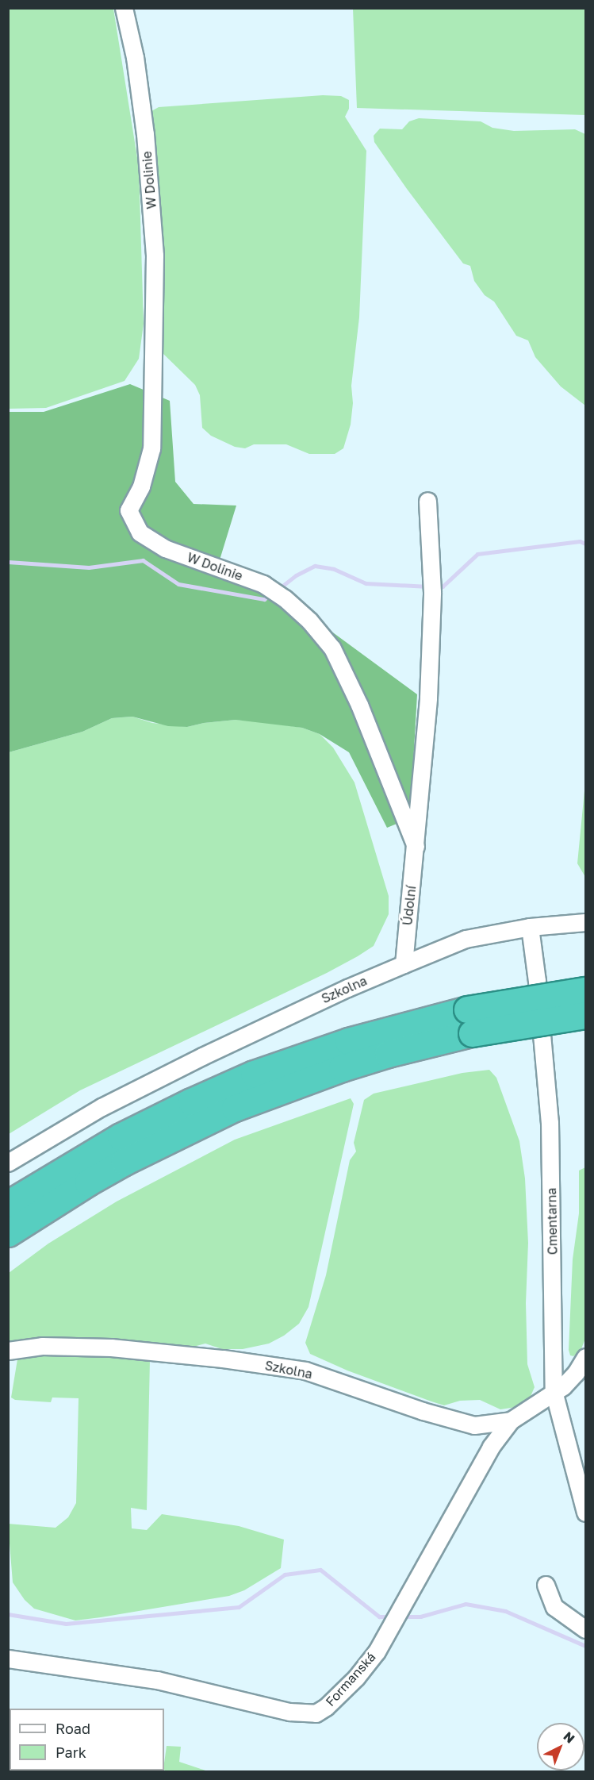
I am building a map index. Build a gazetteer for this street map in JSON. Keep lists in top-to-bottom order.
{
  "streets": {
    "street": [
      "W Dolinie",
      "Údolní",
      "Szkolna",
      "Cmentarna",
      "Formanská"
    ]
  },
  "crossings": [
    ["W Dolinie", "Údolní"],
    ["Údolní", "Szkolna"],
    ["Szkolna", "Cmentarna"],
    ["Szkolna", "Formanská"]
  ],
  "legend": ["Road", "Park"],
  "north": "top right"
}
